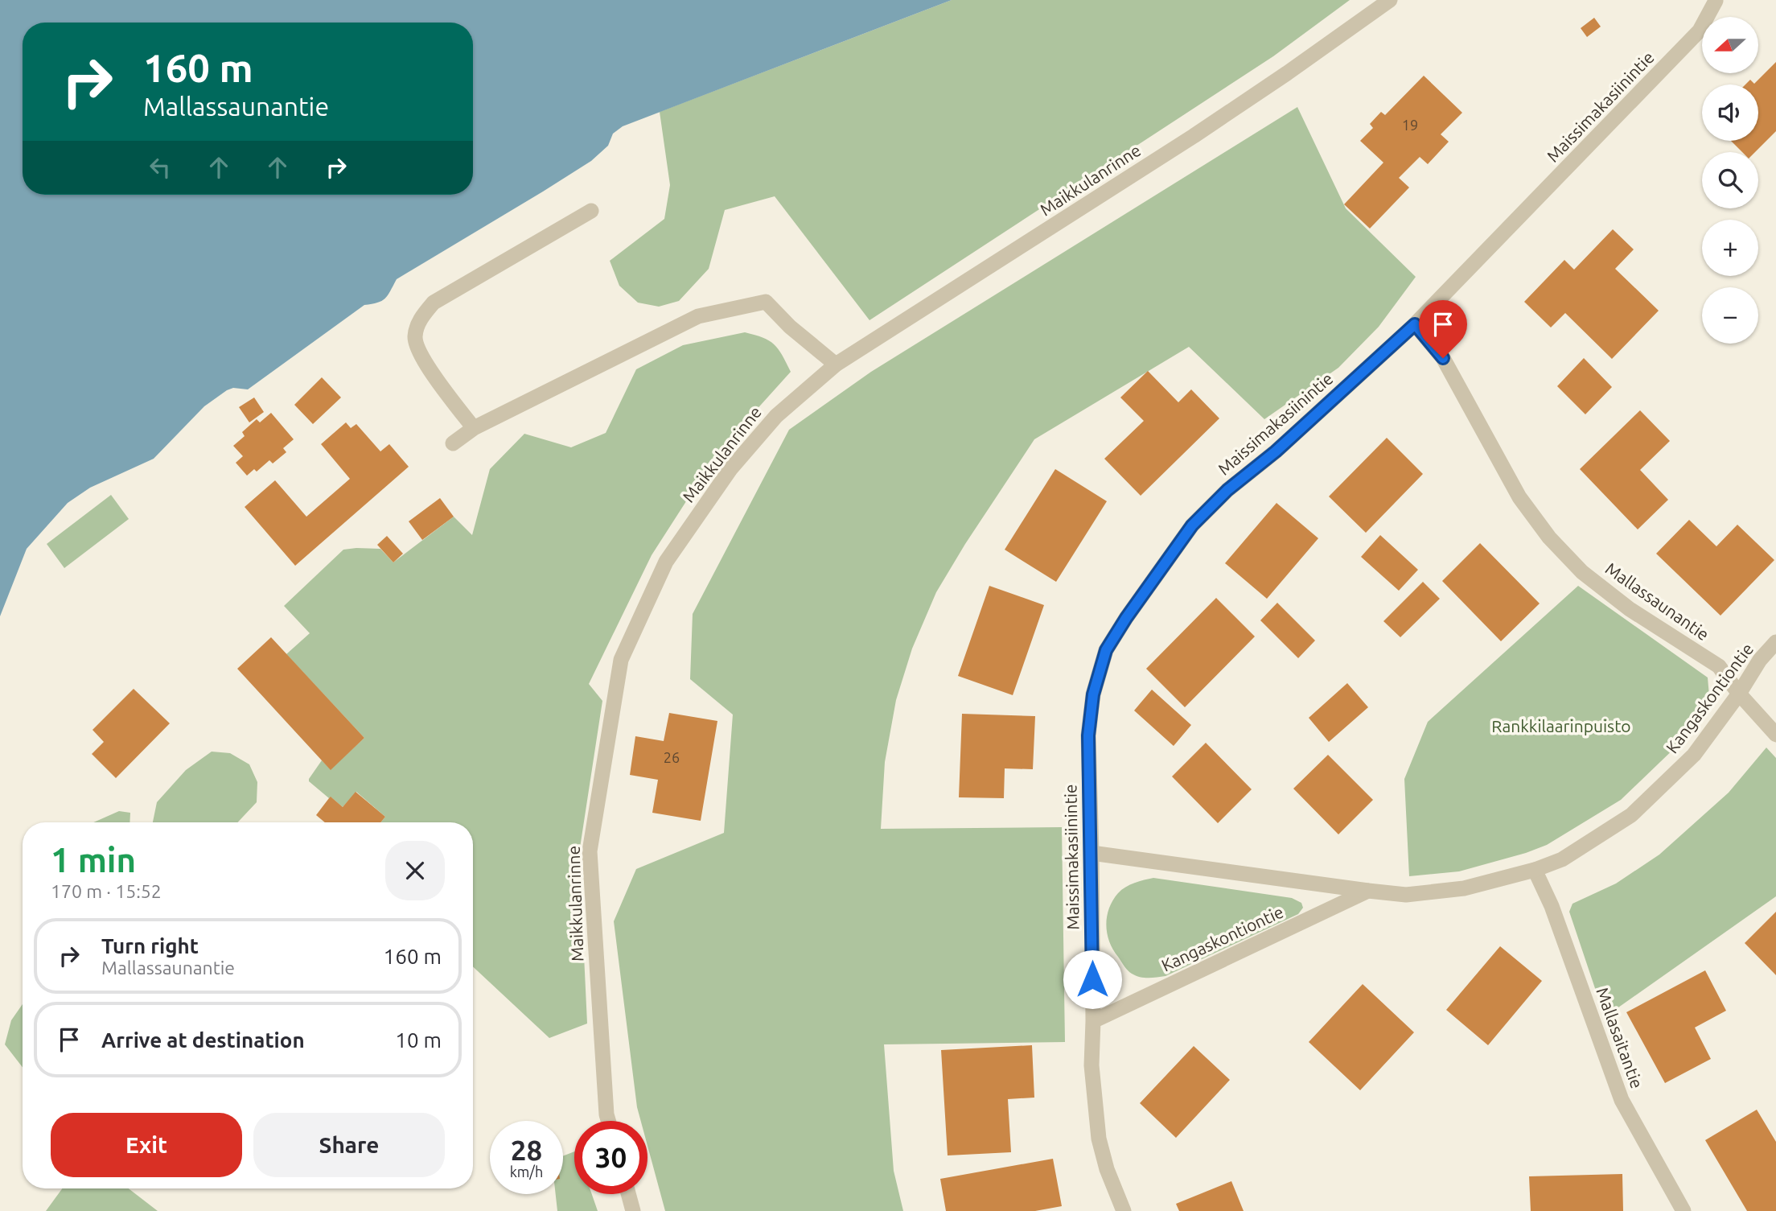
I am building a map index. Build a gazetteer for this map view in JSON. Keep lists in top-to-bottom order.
{
  "streets": {
    "street": [
      "Maissimakasiinintie",
      "Maikkulanrinne",
      "Mallassaunantie",
      "Kangaskontiontie",
      "Mallasaitantie"
    ]
  },
  "crossings": [
    ["Maissimakasiinintie", "Mallassaunantie"],
    ["Maissimakasiinintie", "Kangaskontiontie"],
    ["Mallassaunantie", "Kangaskontiontie"],
    ["Kangaskontiontie", "Mallasaitantie"]
  ],
  "parks": ["Rankkilaarinpuisto"],
  "house_numbers": ["19", "26"],
  "north": "left",
  "page": {
    "map_buttons": ["+", "−"],
    "turn": ["160 m", "Mallassaunantie"],
    "heading": ["1 min", "170 m · 15:52"],
    "list": [
      {
        "name": "Turn right",
        "note": "Mallassaunantie",
        "value": "160 m"
      },
      {
        "name": "Arrive at destination",
        "value": "10 m"
      }
    ],
    "buttons": ["Exit", "Share"],
    "speed": "28 km/h",
    "limit": "30"
  }
}
